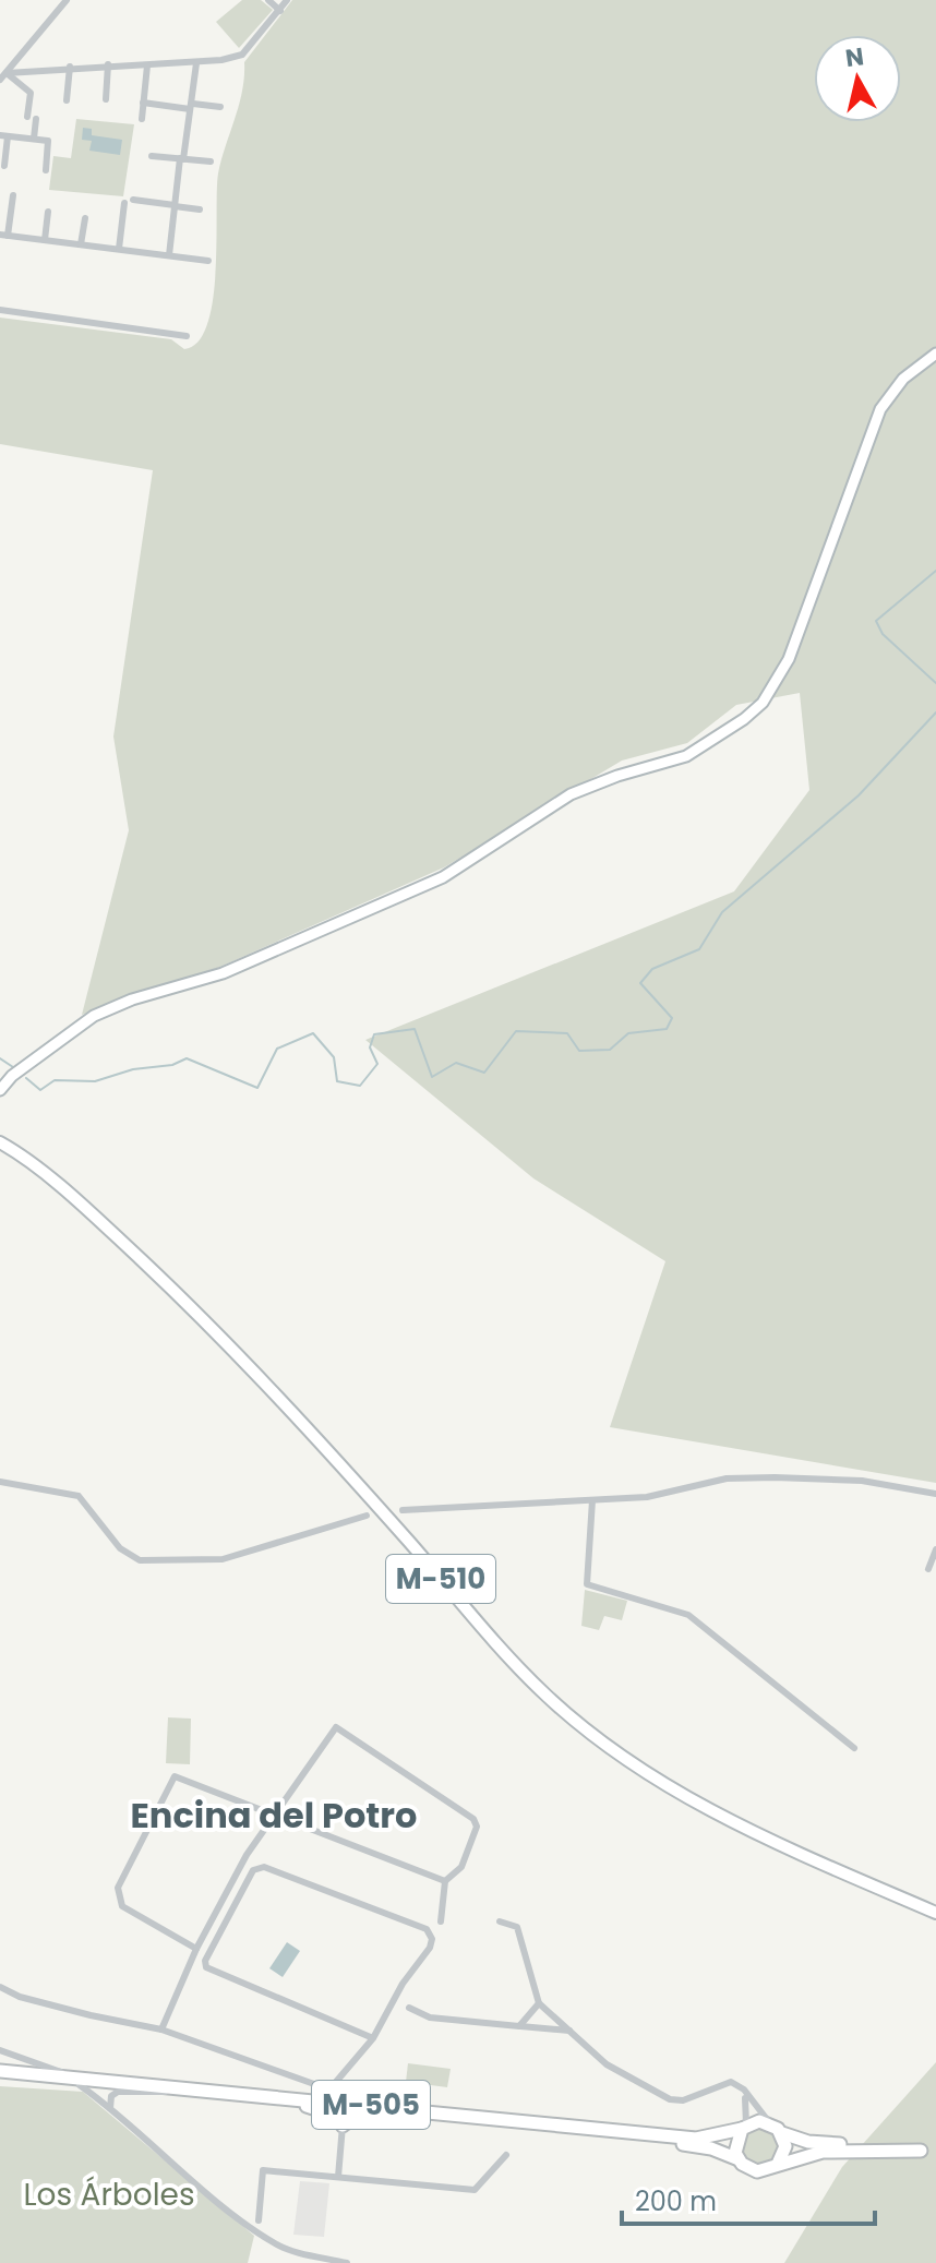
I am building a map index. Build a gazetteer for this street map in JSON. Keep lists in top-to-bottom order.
{
  "streets": {
    "highway": ["M-505"],
    "main road": ["M-510"]
  },
  "districts": ["Encina del Potro"],
  "parks": ["Los Árboles"],
  "scale_bar": "200 m",
  "north": "top"
}
